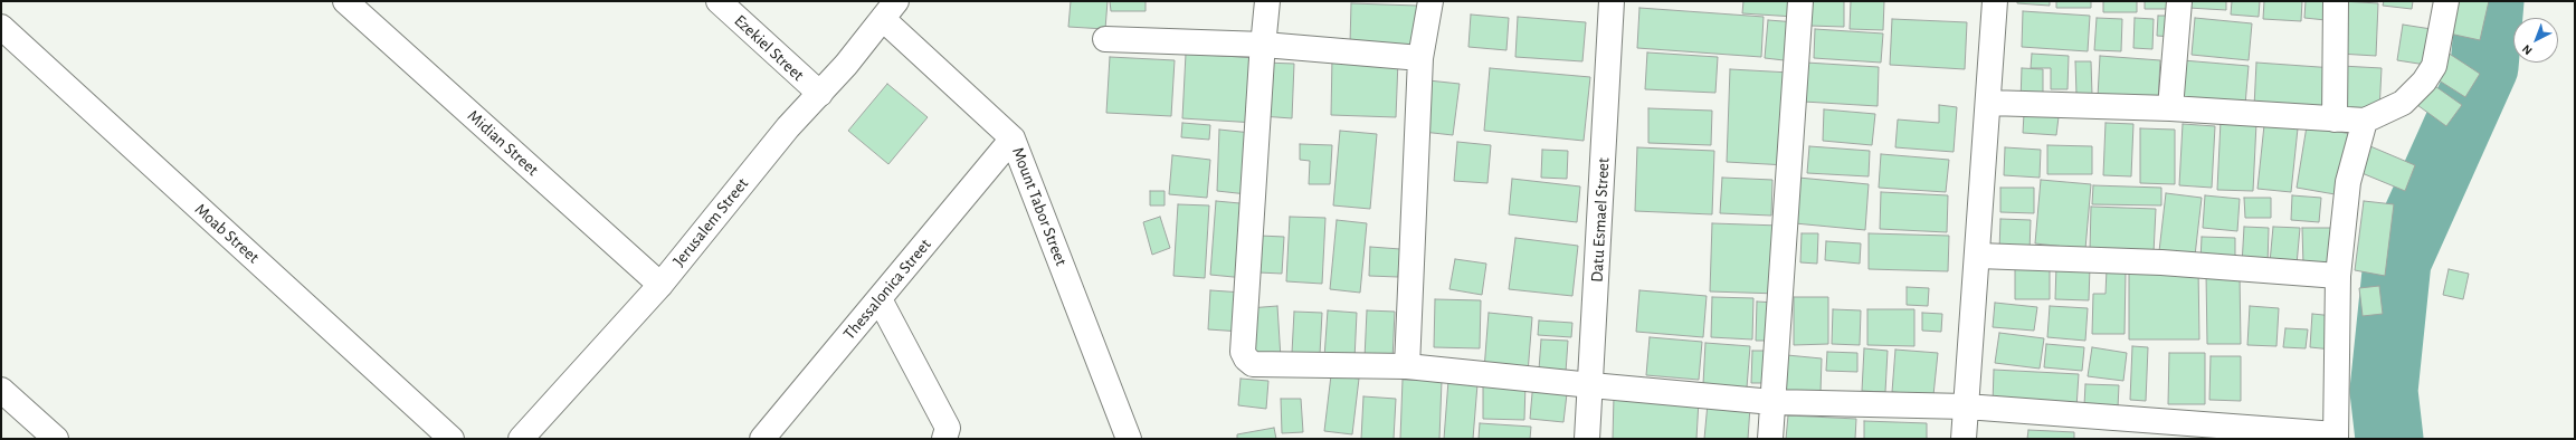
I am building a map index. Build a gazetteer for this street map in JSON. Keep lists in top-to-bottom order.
{
  "streets": {
    "street": [
      "Ezekiel Street",
      "Midian Street",
      "Mount Tabor Street",
      "Datu Esmael Street",
      "Jerusalem Street",
      "Moab Street",
      "Thessalonica Street"
    ]
  },
  "crossings": [
    ["Ezekiel Street", "Jerusalem Street"],
    ["Midian Street", "Jerusalem Street"],
    ["Mount Tabor Street", "Jerusalem Street"],
    ["Mount Tabor Street", "Thessalonica Street"]
  ],
  "north": "bottom left"
}
